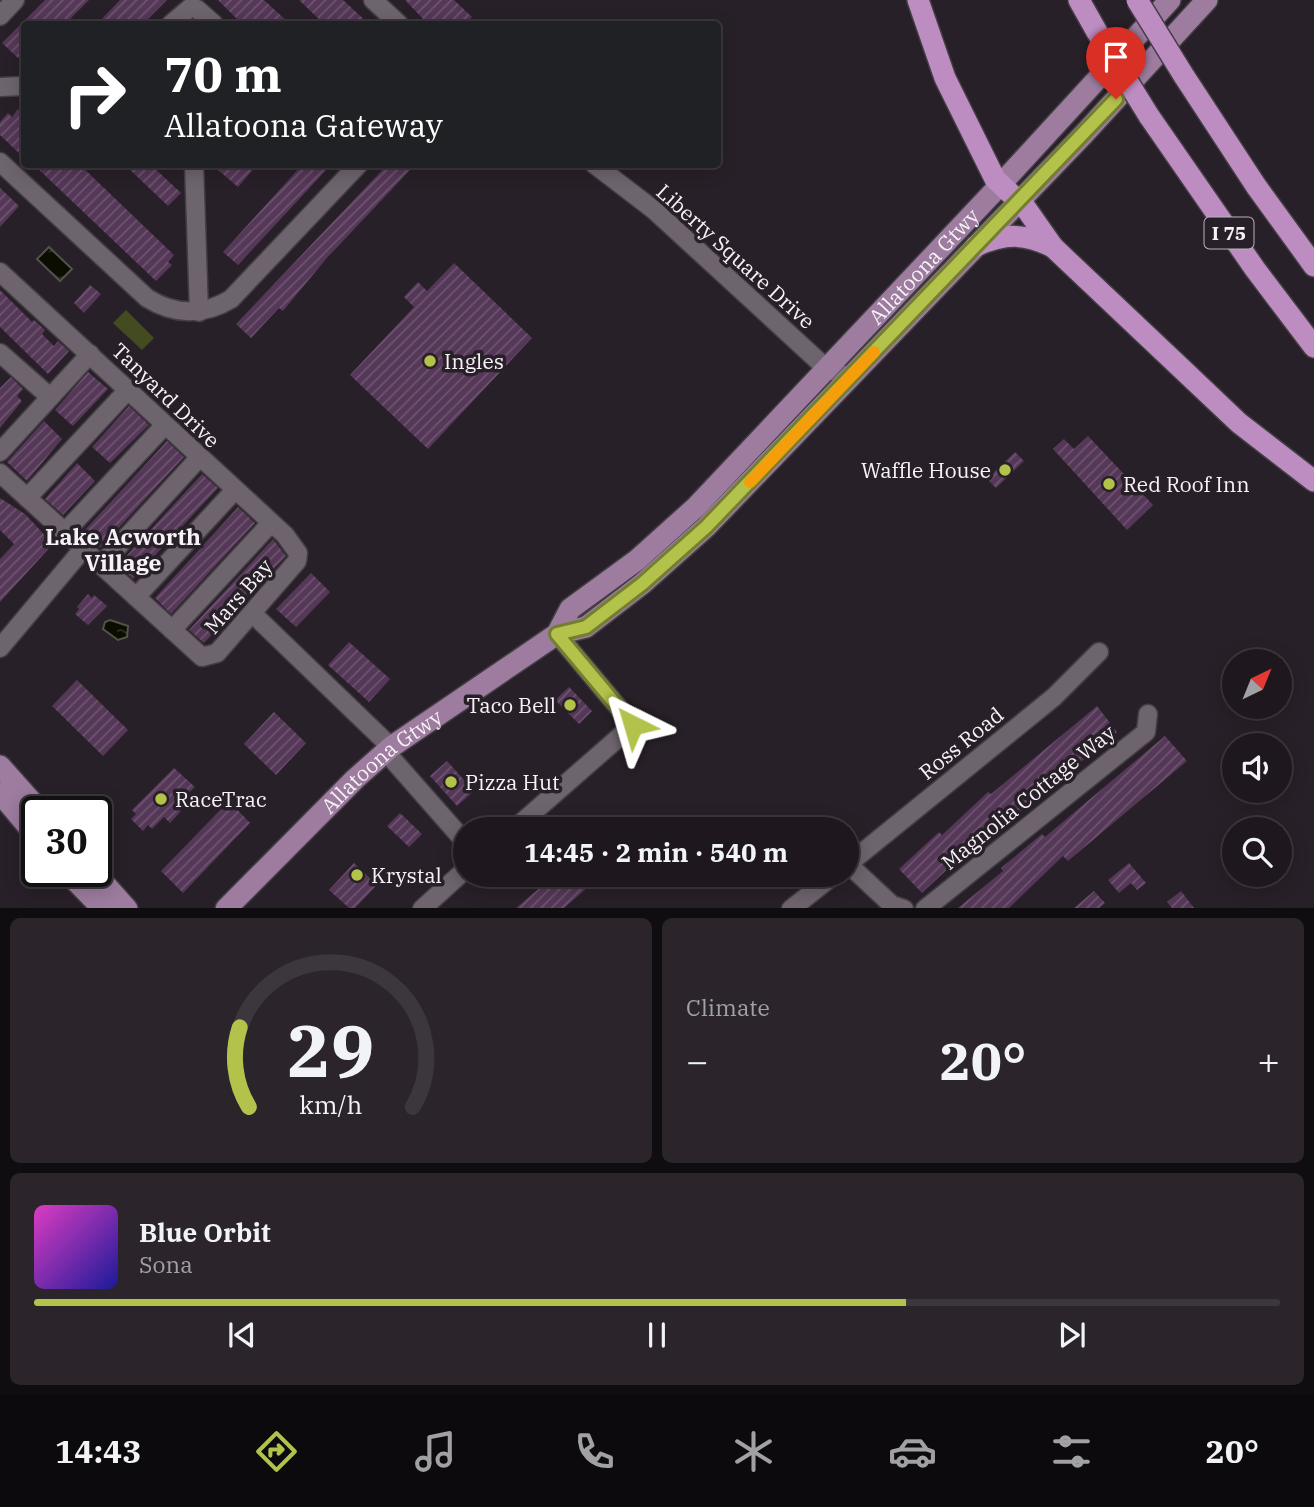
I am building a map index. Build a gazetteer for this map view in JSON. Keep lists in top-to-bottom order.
{
  "streets": {
    "highway": ["I 75"],
    "main road": ["Allatoona Gtwy"],
    "street": [
      "Liberty Square Drive",
      "Tanyard Drive",
      "Mars Bay",
      "Ross Road",
      "Magnolia Cottage Way"
    ]
  },
  "crossings": [
    ["Liberty Square Drive", "Allatoona Gtwy"],
    ["Tanyard Drive", "Mars Bay"]
  ],
  "districts": ["Lake Acworth Village"],
  "places": [
    "Ingles",
    "Waffle House",
    "Red Roof Inn",
    "Taco Bell",
    "Pizza Hut",
    "RaceTrac",
    "Krystal"
  ],
  "north": "top right",
  "page": {
    "turn": ["70 m", "Allatoona Gateway"],
    "limit": "30",
    "trip": "14:45 · 2 min · 540 m",
    "tile": "Climate",
    "heat": ["−", "20°", "+"],
    "song": ["Blue Orbit", "Sona"],
    "tabs": ["14:43", "20°"],
    "gauge": ["29", "km/h"]
  }
}
